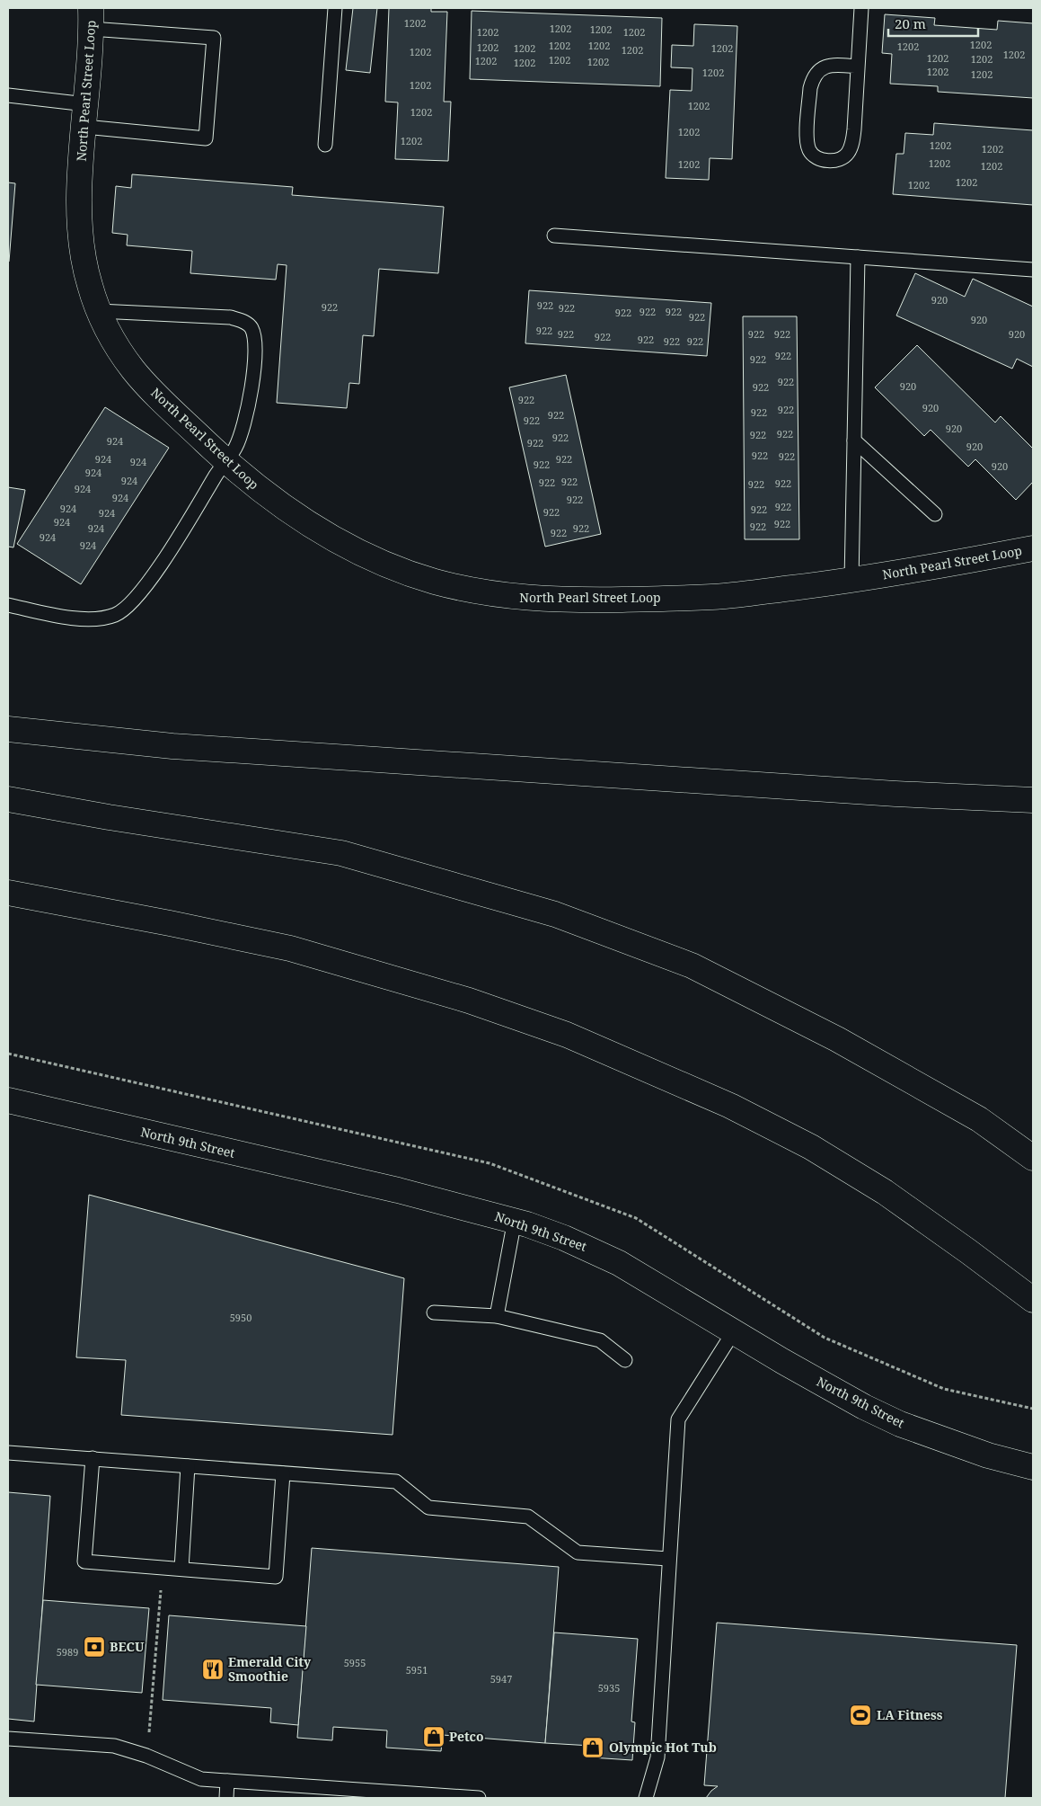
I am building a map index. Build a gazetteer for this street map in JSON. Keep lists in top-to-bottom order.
{
  "streets": {
    "main road": ["North Pearl Street Loop", "North 9th Street"]
  },
  "places": {
    "bank": ["BECU"],
    "restaurant": ["Emerald City Smoothie"],
    "sports": ["LA Fitness"],
    "shop": ["Petco", "Olympic Hot Tub"]
  },
  "house_numbers": [
    "1202",
    "1202",
    "1202",
    "1202",
    "1202",
    "1202",
    "1202",
    "1202",
    "1202",
    "1202",
    "1202",
    "1202",
    "1202",
    "1202",
    "1202",
    "1202",
    "1202",
    "1202",
    "1202",
    "1202",
    "1202",
    "1202",
    "1202",
    "1202",
    "1202",
    "1202",
    "1202",
    "1202",
    "1202",
    "1202",
    "1202",
    "1202",
    "1202",
    "1202",
    "1202",
    "1202",
    "920",
    "922",
    "922",
    "922",
    "922",
    "922",
    "922",
    "922",
    "920",
    "922",
    "922",
    "922",
    "922",
    "920",
    "922",
    "922",
    "922",
    "922",
    "922",
    "922",
    "922",
    "920",
    "922",
    "922",
    "920",
    "922",
    "922",
    "922",
    "922",
    "920",
    "922",
    "922",
    "922",
    "924",
    "922",
    "920",
    "922",
    "922",
    "924",
    "922",
    "924",
    "922",
    "920",
    "924",
    "924",
    "922",
    "922",
    "922",
    "922",
    "924",
    "924",
    "922",
    "922",
    "924",
    "922",
    "922",
    "924",
    "924",
    "922",
    "922",
    "924",
    "922",
    "922",
    "924",
    "924",
    "5950",
    "5989",
    "5955",
    "5951",
    "5947",
    "5935"
  ],
  "scale_bar": "20 m"
}
